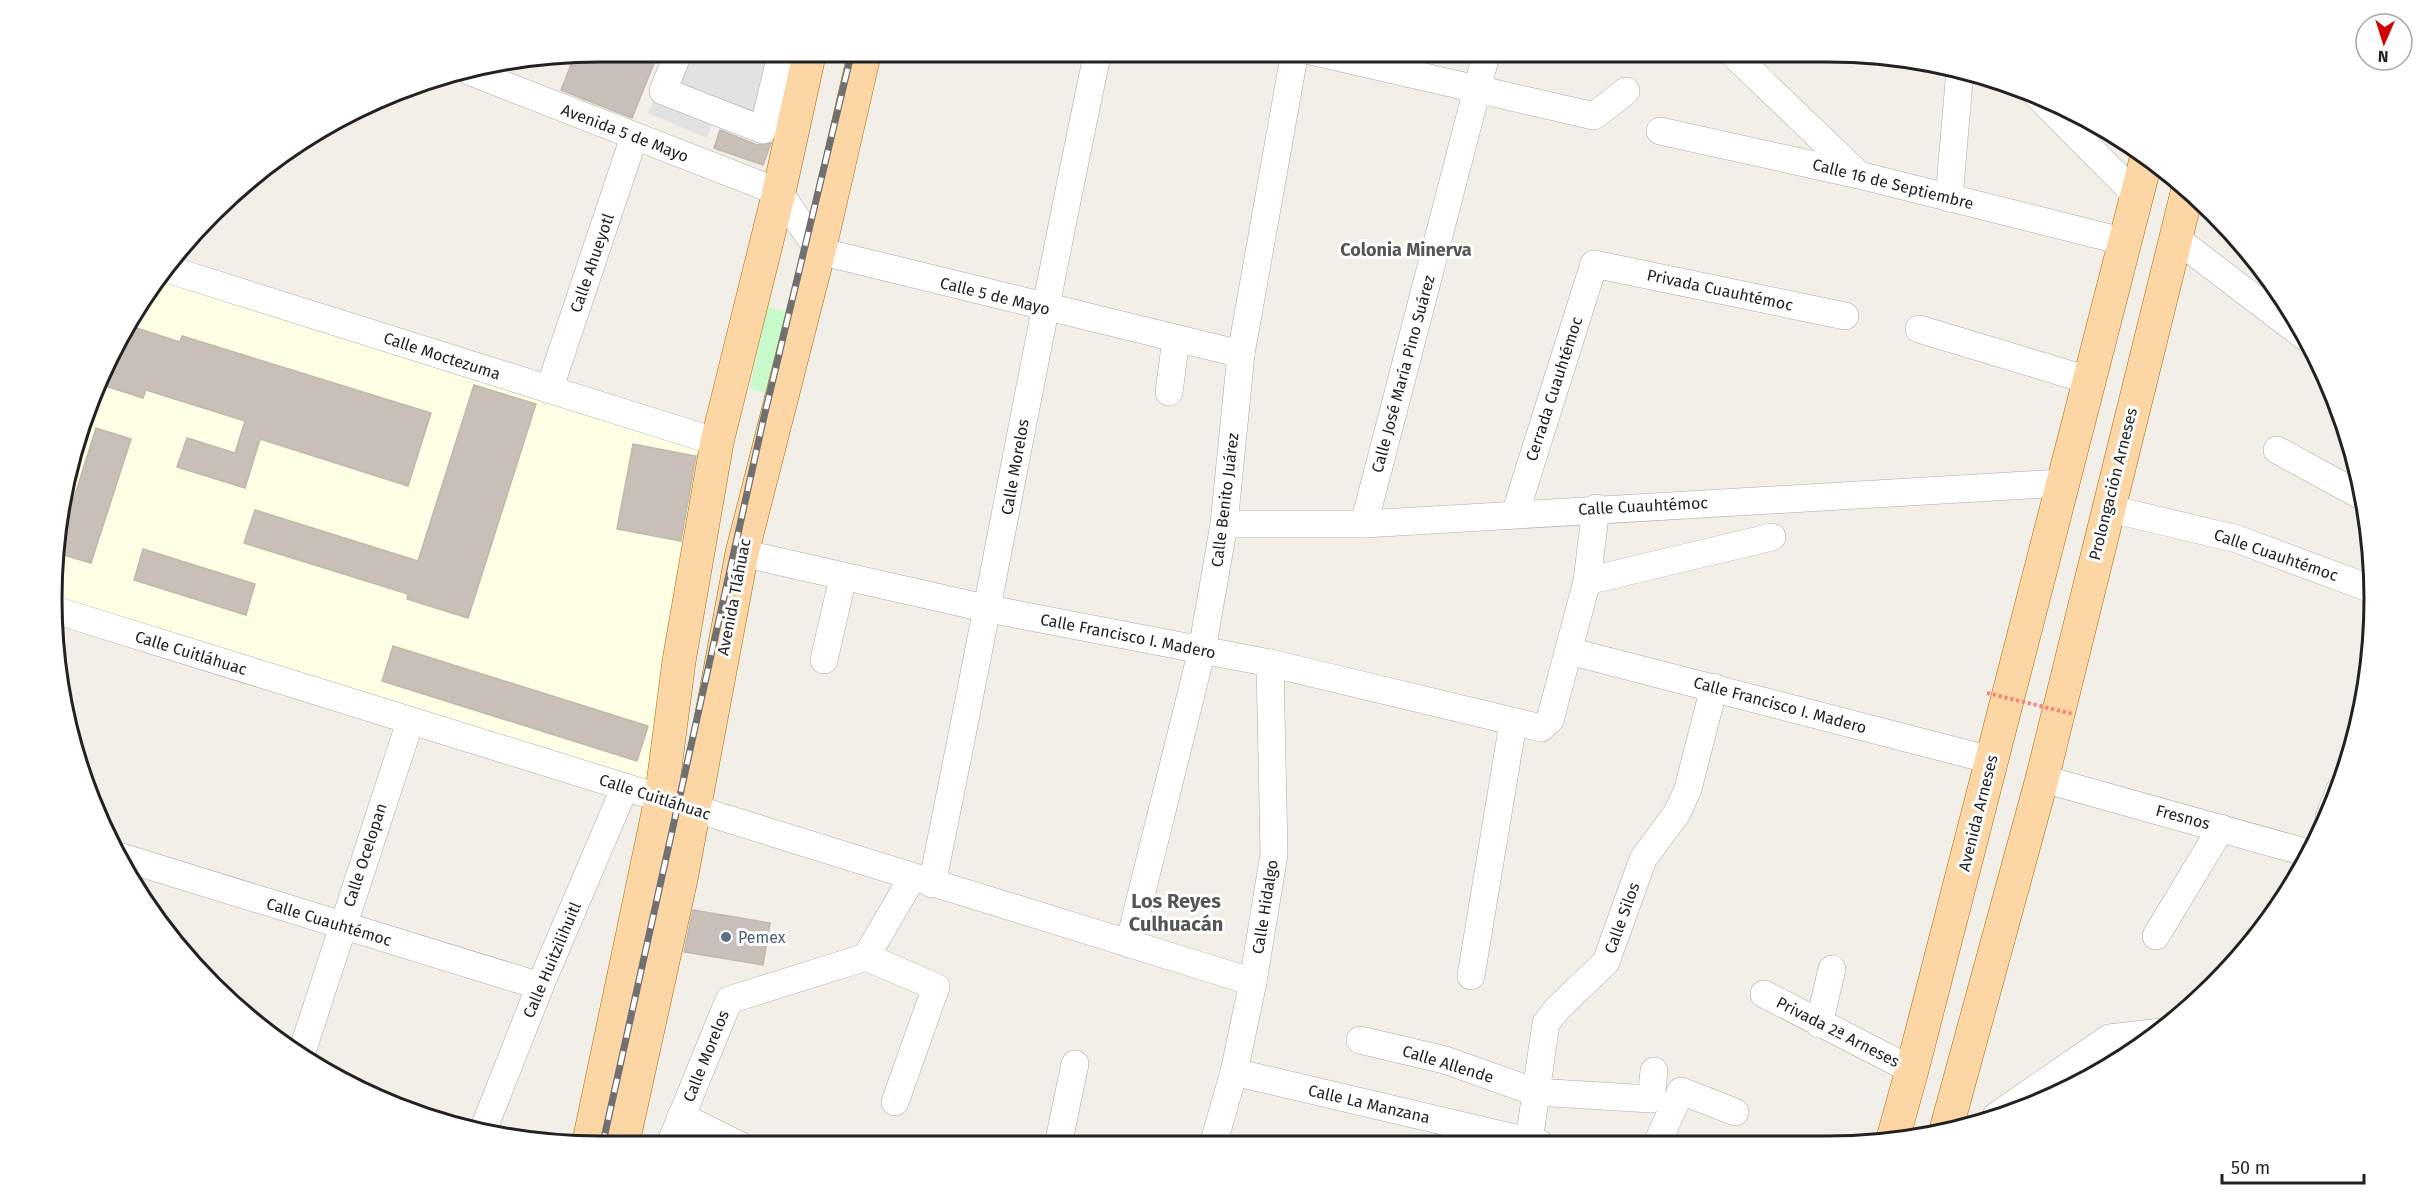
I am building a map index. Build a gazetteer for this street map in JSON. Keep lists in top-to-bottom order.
{
  "streets": {
    "main road": ["Prolongación Arneses", "Avenida Tláhuac", "Avenida Arneses"],
    "street": [
      "Avenida 5 de Mayo",
      "Calle 16 de Septiembre",
      "Calle Ahueyotl",
      "Privada Cuauhtémoc",
      "Calle 5 de Mayo",
      "Calle Moctezuma",
      "Calle José María Pino Suárez",
      "Cerrada Cuauhtémoc",
      "Calle Morelos",
      "Calle Benito Juárez",
      "Calle Cuauhtémoc",
      "Calle Francisco I. Madero",
      "Calle Cuitláhuac",
      "Fresnos",
      "Calle Ocelopan",
      "Calle Hidalgo",
      "Calle Silos",
      "Calle Huitzilihuitl",
      "Privada 2ª Arneses",
      "Calle Allende",
      "Calle La Manzana"
    ]
  },
  "crossings": [
    ["Avenida 5 de Mayo", "Calle Ahueyotl"],
    ["Calle Ahueyotl", "Calle Moctezuma"],
    ["Privada Cuauhtémoc", "Cerrada Cuauhtémoc"],
    ["Calle 5 de Mayo", "Calle Morelos"],
    ["Calle 5 de Mayo", "Calle Benito Juárez"],
    ["Calle 5 de Mayo", "Avenida Tláhuac"],
    ["Calle José María Pino Suárez", "Calle Cuauhtémoc"],
    ["Cerrada Cuauhtémoc", "Calle Cuauhtémoc"],
    ["Calle Morelos", "Calle Francisco I. Madero"],
    ["Calle Morelos", "Calle Cuitláhuac"],
    ["Prolongación Arneses", "Calle Cuauhtémoc"],
    ["Prolongación Arneses", "Fresnos"],
    ["Calle Benito Juárez", "Calle Cuauhtémoc"],
    ["Calle Benito Juárez", "Calle Francisco I. Madero"],
    ["Calle Benito Juárez", "Calle Cuitláhuac"],
    ["Calle Cuauhtémoc", "Calle Francisco I. Madero"],
    ["Calle Cuauhtémoc", "Avenida Arneses"],
    ["Calle Cuauhtémoc", "Calle Ocelopan"],
    ["Calle Cuauhtémoc", "Calle Huitzilihuitl"],
    ["Avenida Tláhuac", "Calle Francisco I. Madero"],
    ["Avenida Tláhuac", "Calle Cuitláhuac"],
    ["Calle Francisco I. Madero", "Avenida Arneses"],
    ["Calle Francisco I. Madero", "Calle Hidalgo"],
    ["Calle Francisco I. Madero", "Calle Silos"],
    ["Calle Cuitláhuac", "Calle Ocelopan"],
    ["Calle Cuitláhuac", "Calle Hidalgo"],
    ["Calle Cuitláhuac", "Calle Huitzilihuitl"],
    ["Avenida Arneses", "Privada 2ª Arneses"],
    ["Calle Hidalgo", "Calle La Manzana"],
    ["Calle Silos", "Calle Allende"]
  ],
  "districts": ["Colonia Minerva", "Los Reyes Culhuacán"],
  "places": ["Pemex"],
  "scale_bar": "50 m",
  "north": "bottom"
}
